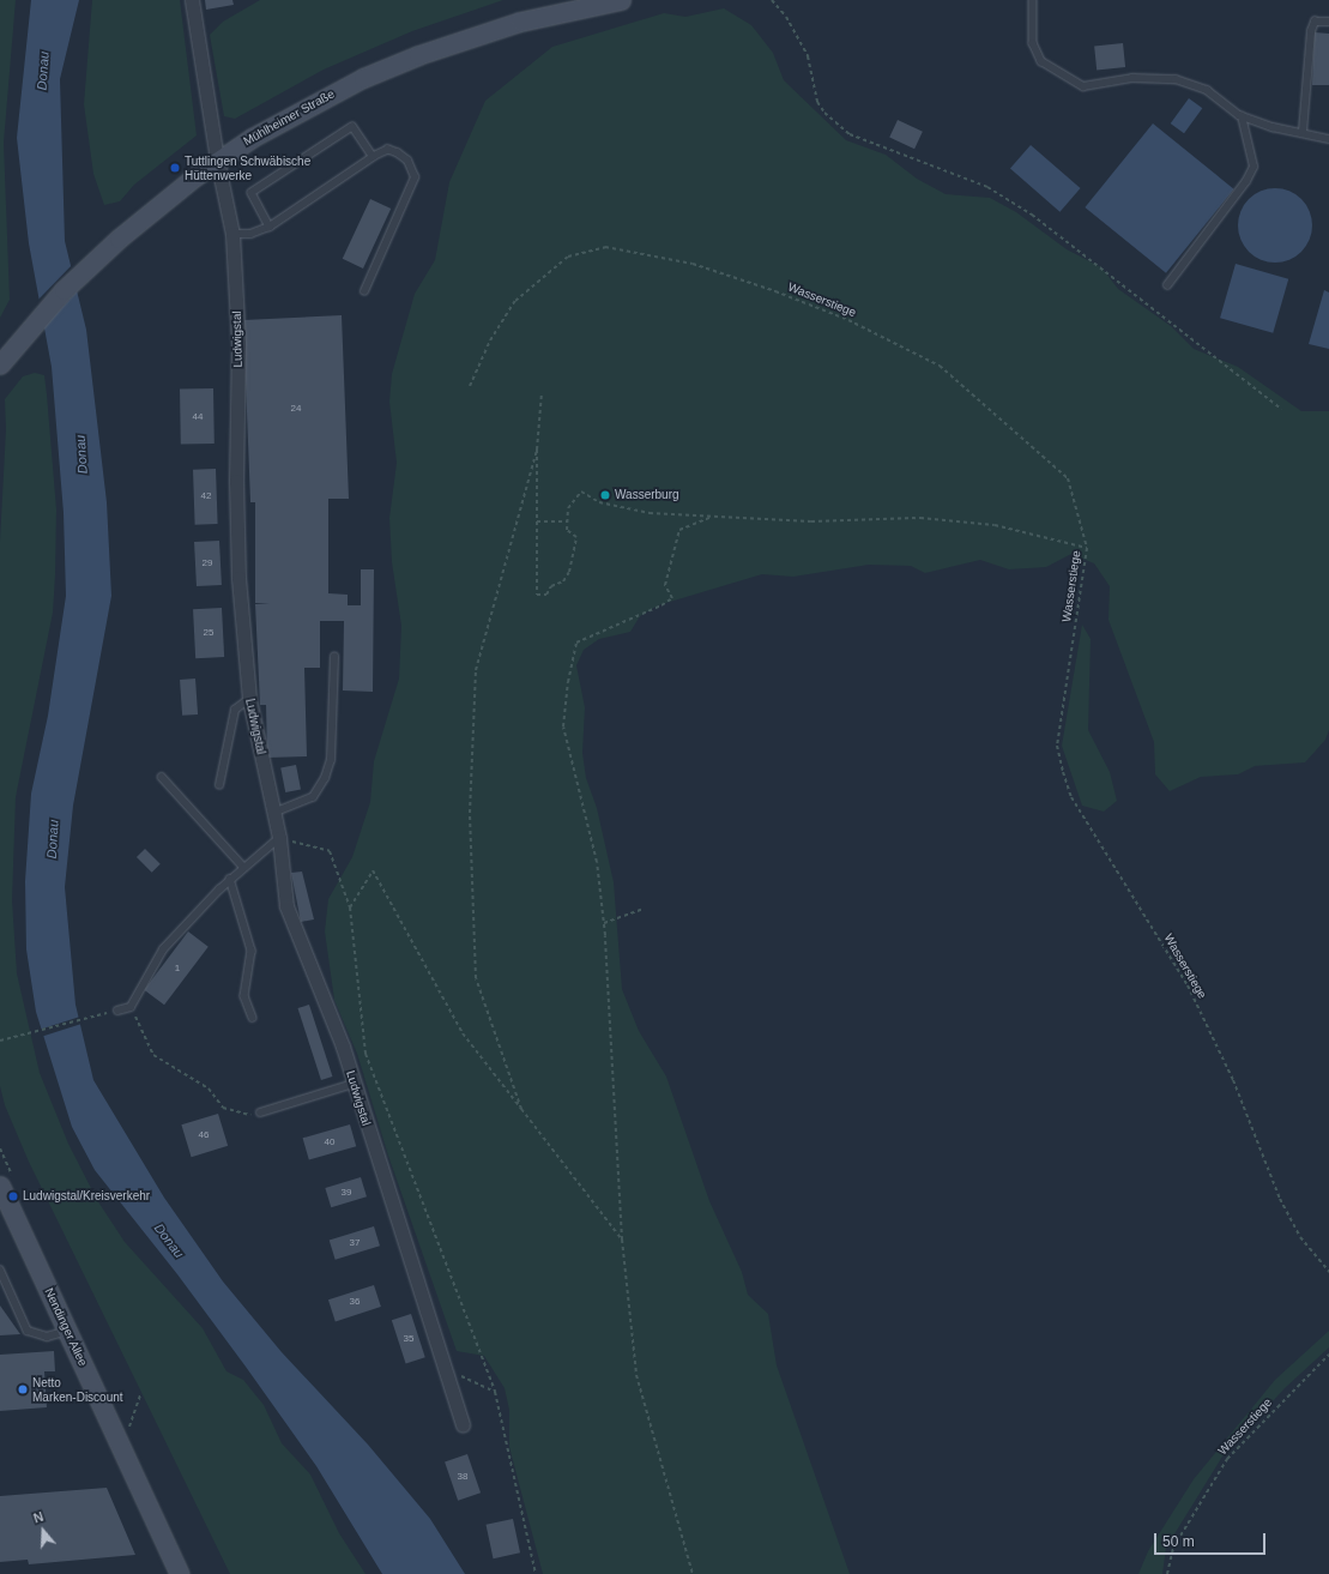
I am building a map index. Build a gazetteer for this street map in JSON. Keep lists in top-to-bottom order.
{
  "streets": {
    "main road": ["Mühlheimer Straße", "Nendinger Allee"],
    "street": ["Ludwigstal"],
    "path": ["Wasserstiege"]
  },
  "crossings": [
    ["Mühlheimer Straße", "Ludwigstal"]
  ],
  "water": ["Donau"],
  "places": [
    "Tuttlingen Schwäbische Hüttenwerke",
    "Wasserburg",
    "Ludwigstal/Kreisverkehr",
    "Netto Marken-Discount"
  ],
  "house_numbers": [
    "24",
    "44",
    "42",
    "29",
    "25",
    "1",
    "46",
    "40",
    "39",
    "37",
    "36",
    "35",
    "38"
  ],
  "scale_bar": "50 m",
  "north": "top"
}
